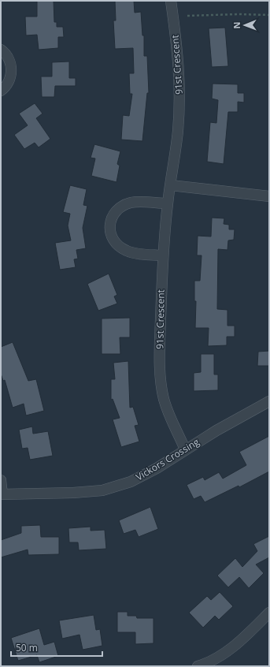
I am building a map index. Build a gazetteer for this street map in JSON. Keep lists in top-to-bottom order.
{
  "streets": {
    "street": ["91st Crescent", "Vickors Crossing"]
  },
  "crossings": [
    ["91st Crescent", "Vickors Crossing"]
  ],
  "scale_bar": "50 m",
  "north": "left"
}
